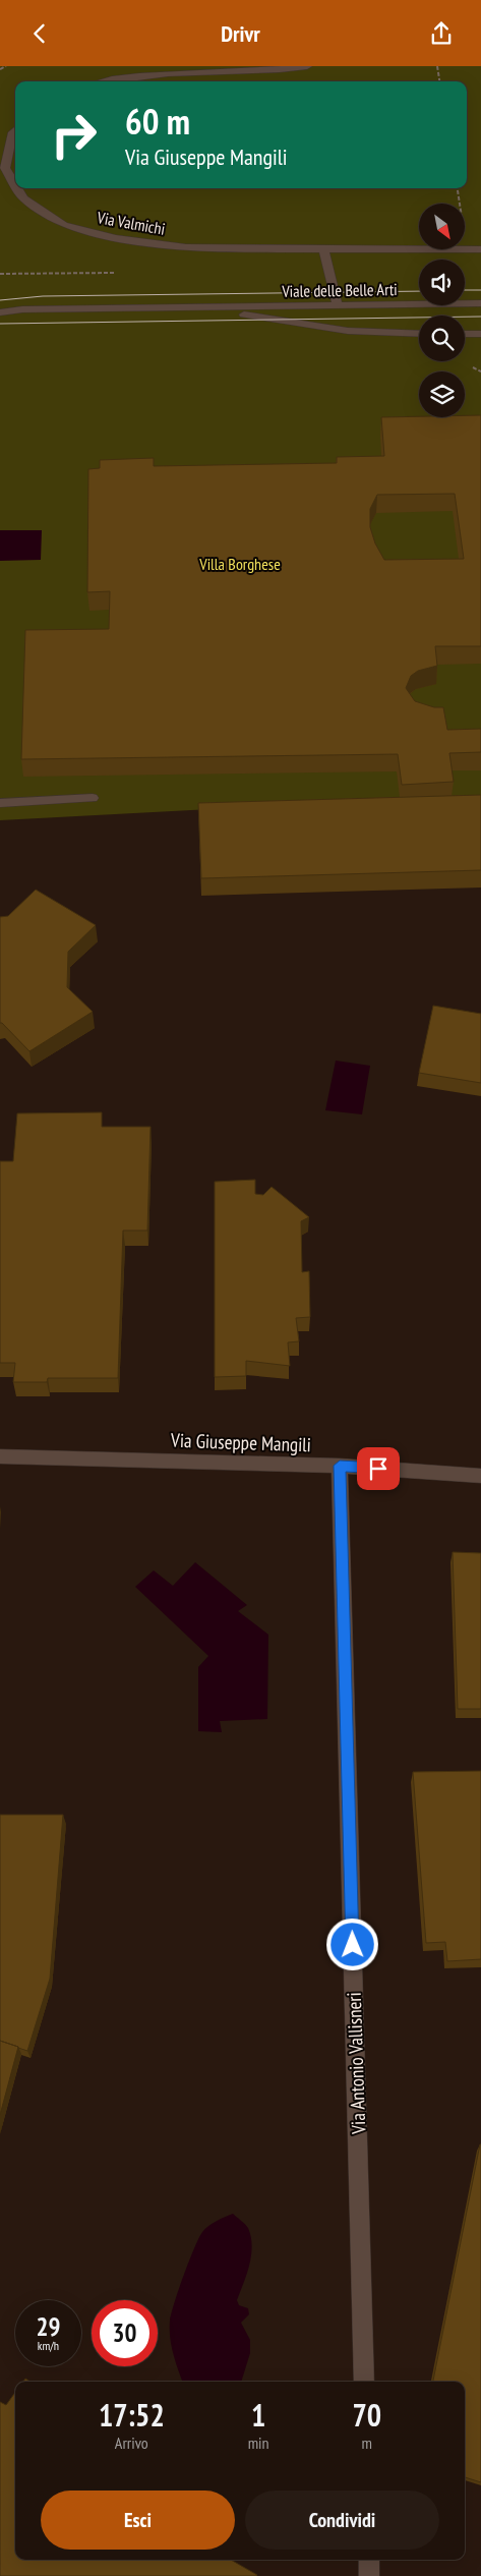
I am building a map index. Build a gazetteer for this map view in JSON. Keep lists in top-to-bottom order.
{
  "streets": {
    "street": [
      "Via Valmichi",
      "Viale delle Belle Arti",
      "Via Giuseppe Mangili",
      "Via Antonio Vallisneri"
    ]
  },
  "crossings": [
    ["Via Giuseppe Mangili", "Via Antonio Vallisneri"]
  ],
  "parks": ["Villa Borghese"],
  "north": "bottom right",
  "page": {
    "header": "Drivr",
    "turn": ["60 m", "Via Giuseppe Mangili"],
    "speed": "29 km/h",
    "limit": "30",
    "eta": [
      "17:52",
      "Arrivo",
      "1",
      "min",
      "70",
      "m"
    ],
    "buttons": ["Esci", "Condividi"]
  }
}
